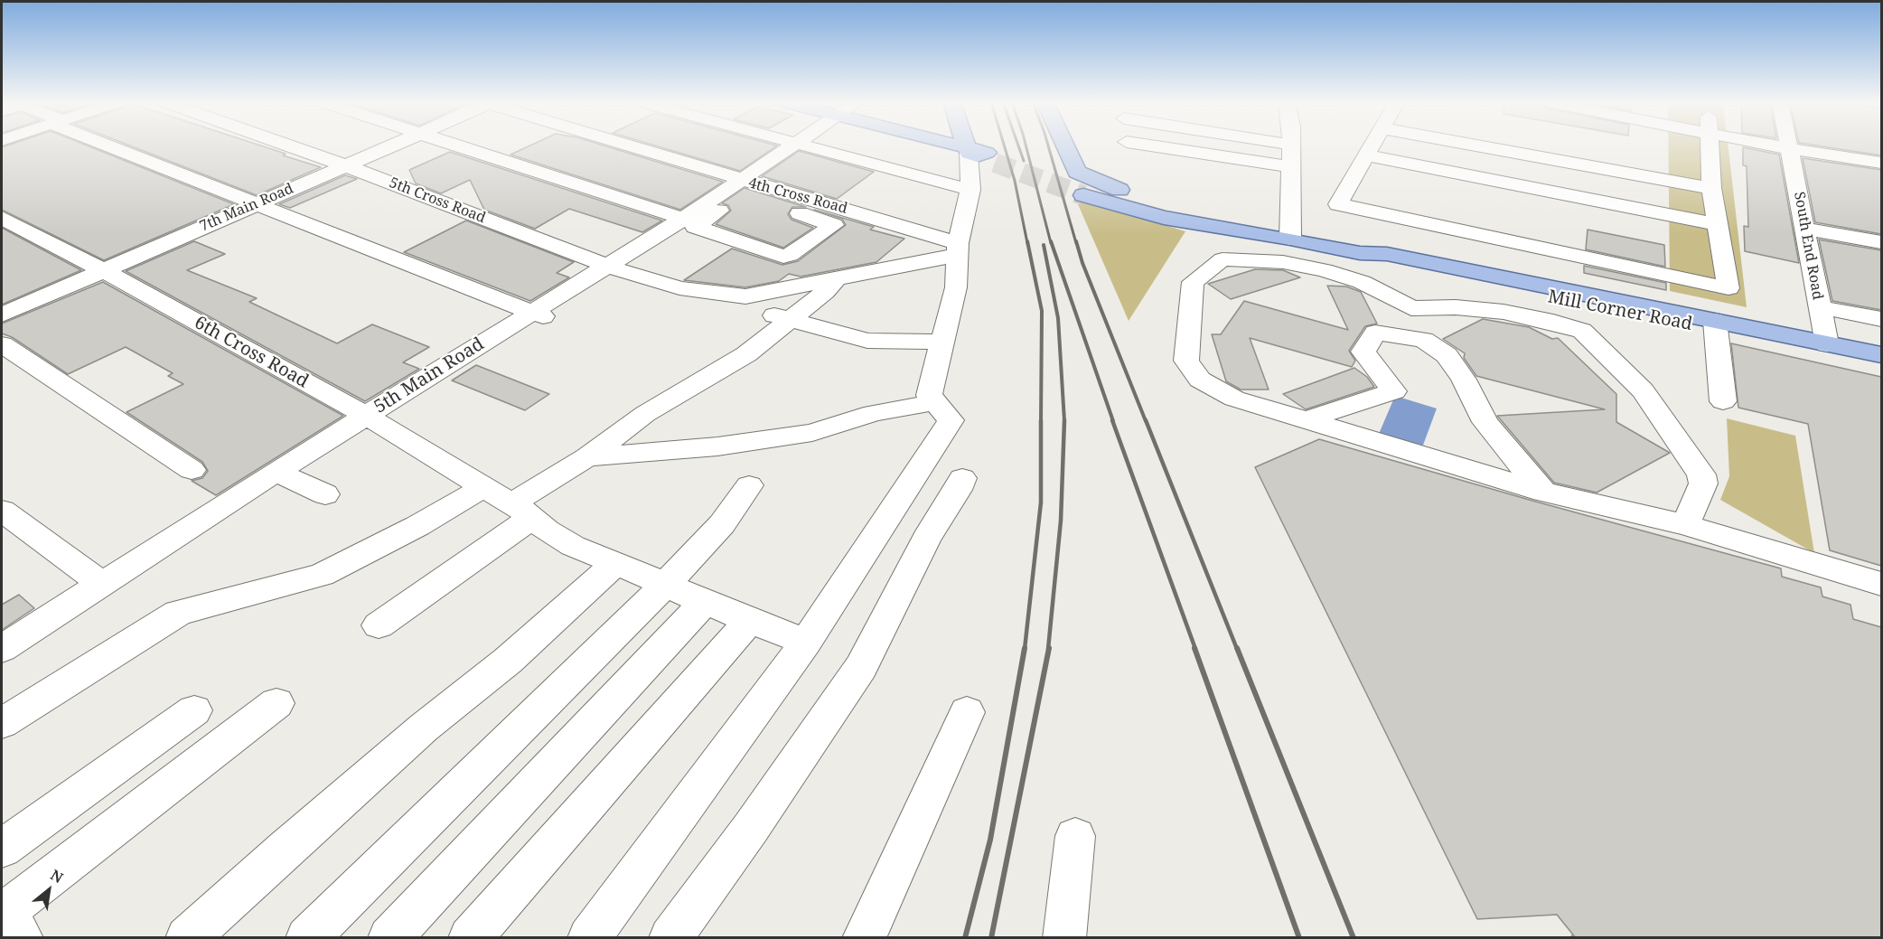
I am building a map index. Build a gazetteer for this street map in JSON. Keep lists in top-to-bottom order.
{
  "streets": {
    "main road": ["Mill Corner Road"],
    "street": [
      "4th Cross Road",
      "5th Cross Road",
      "7th Main Road",
      "South End Road",
      "6th Cross Road",
      "5th Main Road"
    ]
  },
  "crossings": [
    ["4th Cross Road", "5th Main Road"],
    ["5th Cross Road", "7th Main Road"],
    ["5th Cross Road", "5th Main Road"],
    ["7th Main Road", "6th Cross Road"],
    ["South End Road", "Mill Corner Road"],
    ["6th Cross Road", "5th Main Road"]
  ],
  "north": "top right"
}
